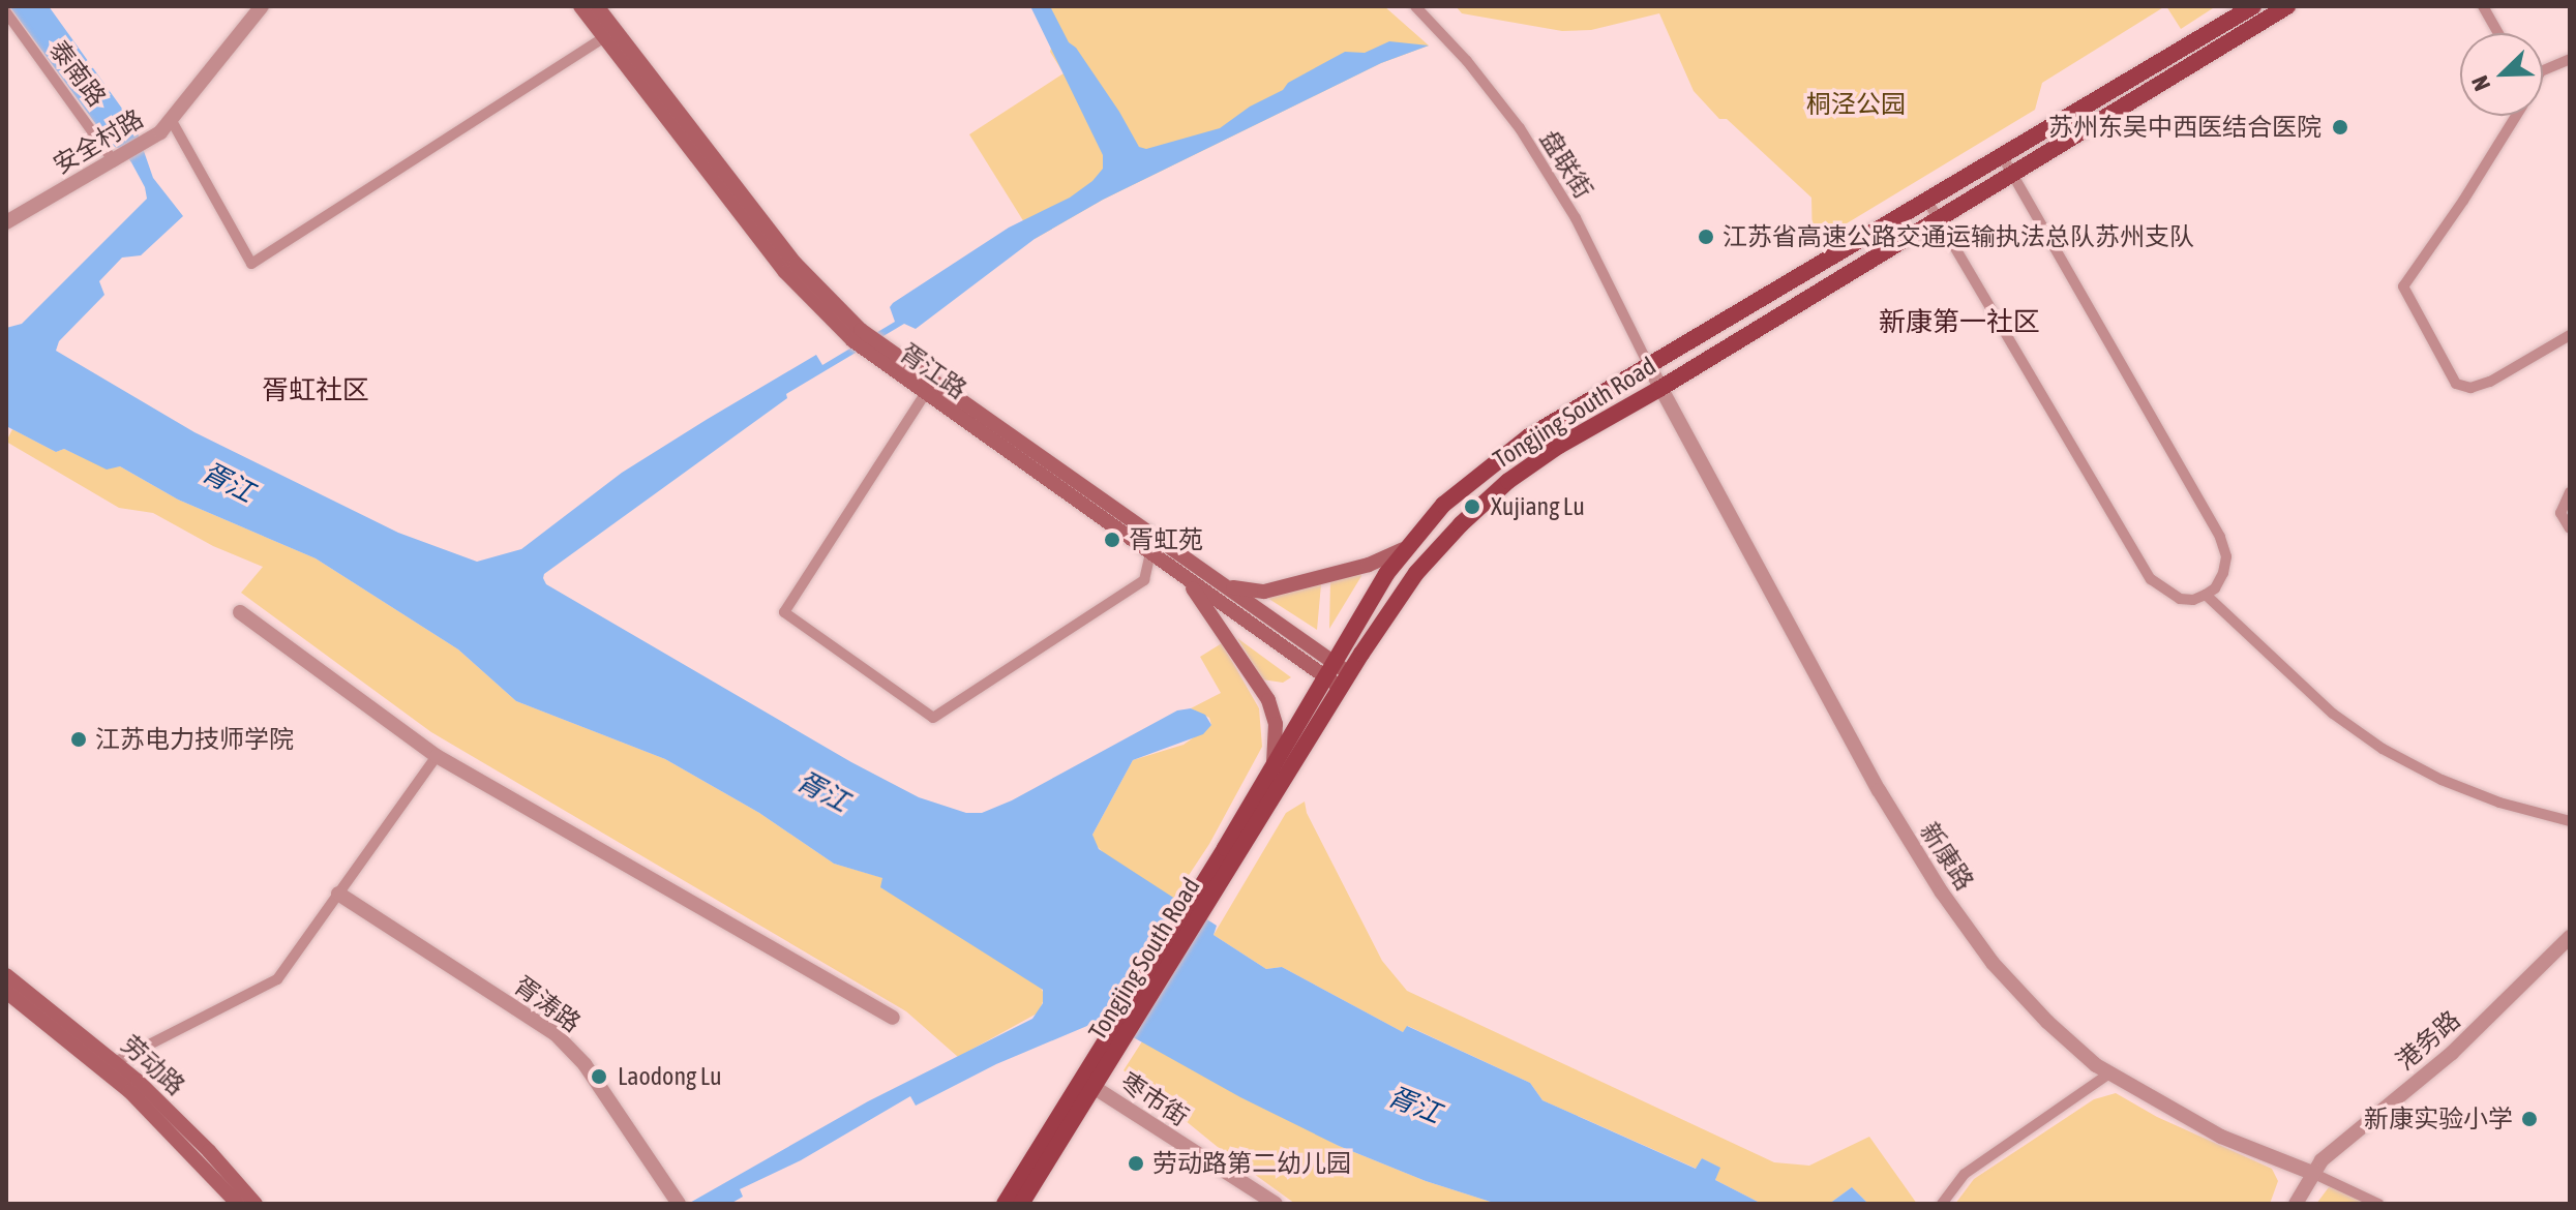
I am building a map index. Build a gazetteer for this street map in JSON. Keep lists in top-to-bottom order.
{
  "streets": {
    "main road": ["胥江路", "Tongjing South Road", "劳动路"],
    "street": [
      "泰南路",
      "安全村路",
      "盘联街",
      "新康路",
      "胥涛路",
      "港务路",
      "枣市街"
    ]
  },
  "crossings": [
    ["泰南路", "安全村路"],
    ["盘联街", "Tongjing South Road"],
    ["盘联街", "新康路"],
    ["胥江路", "Tongjing South Road"],
    ["Tongjing South Road", "新康路"],
    ["Tongjing South Road", "枣市街"],
    ["新康路", "港务路"]
  ],
  "districts": ["新康第一社区", "胥虹社区"],
  "water": ["胥江"],
  "parks": ["桐泾公园"],
  "places": [
    "苏州东吴中西医结合医院",
    "江苏省高速公路交通运输执法总队苏州支队",
    "Xujiang Lu",
    "胥虹苑",
    "江苏电力技师学院",
    "Laodong Lu",
    "新康实验小学",
    "劳动路第二幼儿园"
  ],
  "north": "bottom left"
}
